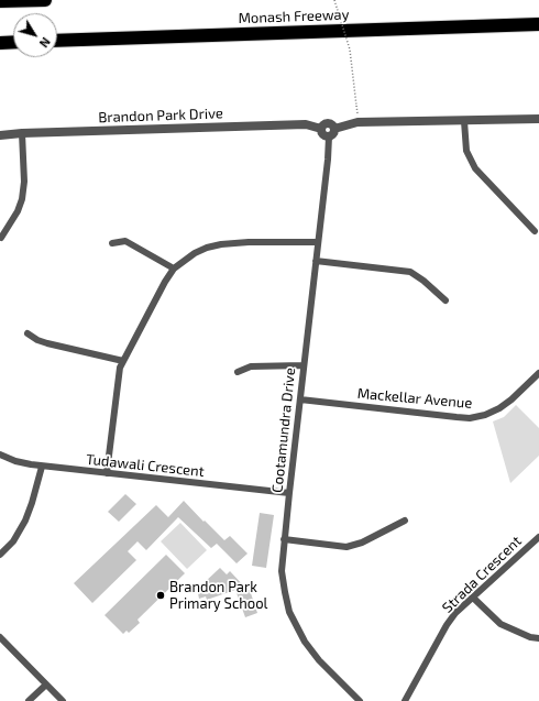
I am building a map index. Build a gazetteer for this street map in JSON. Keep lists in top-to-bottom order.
{
  "streets": {
    "highway": ["Monash Freeway"],
    "street": [
      "Brandon Park Drive",
      "Mackellar Avenue",
      "Cootamundra Drive",
      "Tudawali Crescent",
      "Strada Crescent"
    ]
  },
  "crossings": [
    ["Brandon Park Drive", "Cootamundra Drive"],
    ["Mackellar Avenue", "Cootamundra Drive"],
    ["Cootamundra Drive", "Tudawali Crescent"]
  ],
  "places": ["Brandon Park Primary School"],
  "north": "bottom right"
}
